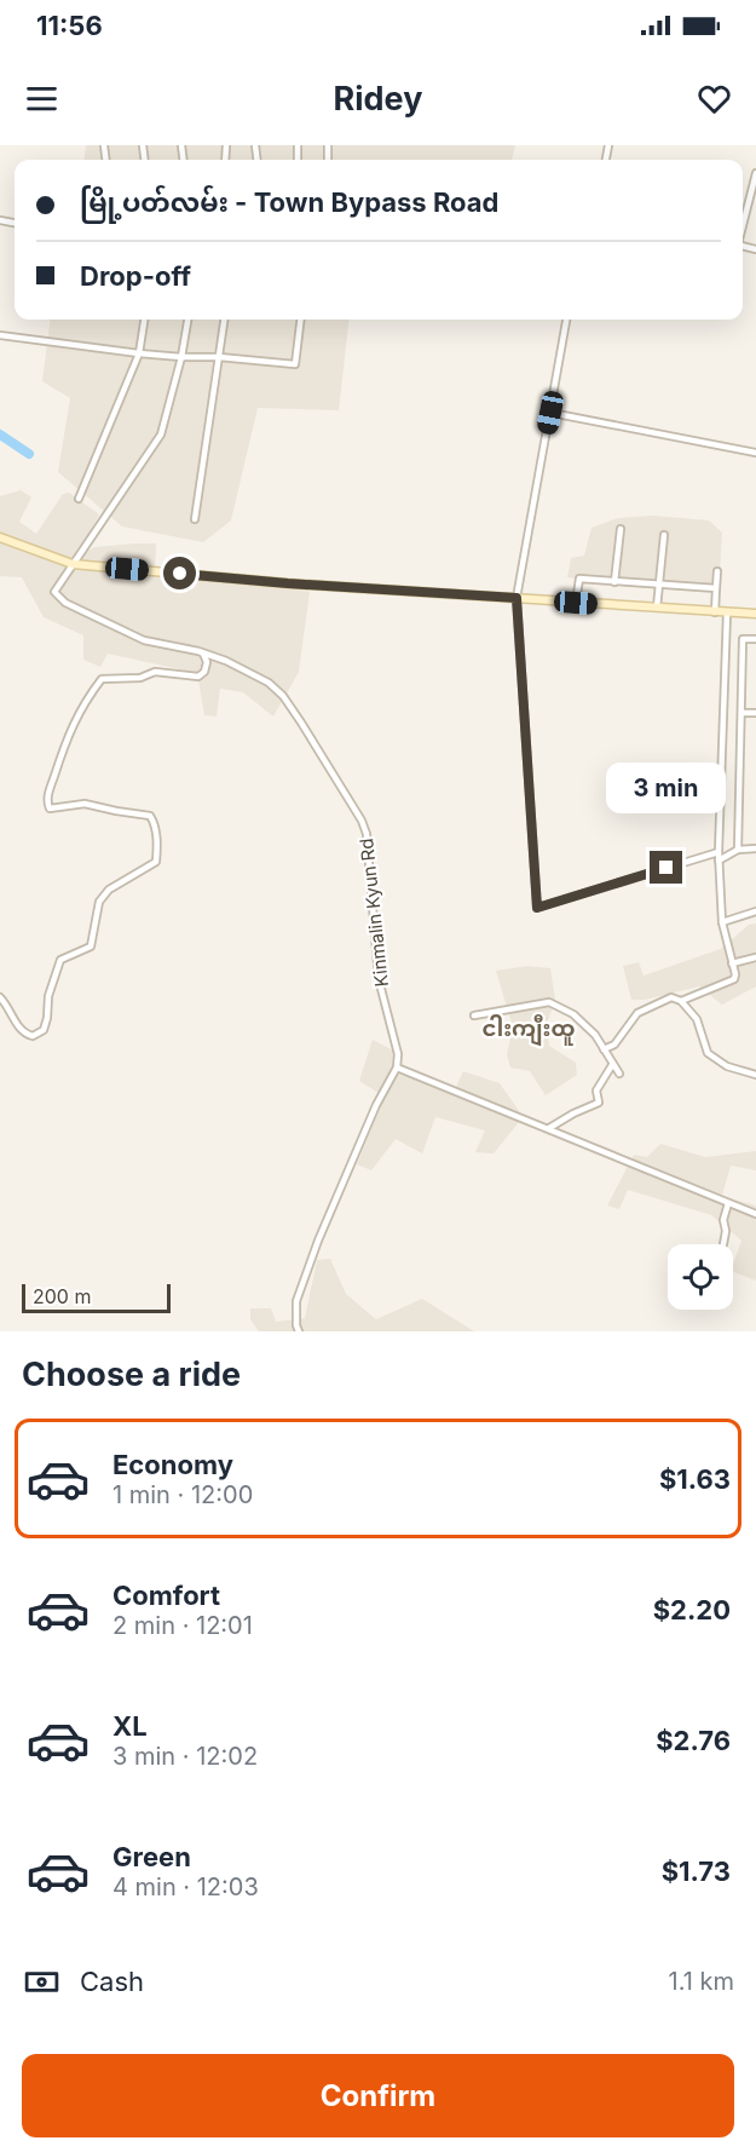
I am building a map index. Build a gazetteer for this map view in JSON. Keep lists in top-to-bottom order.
{
  "streets": {
    "street": ["Kinmalin Kyun Rd"]
  },
  "districts": ["ငါးကျီးထူ"],
  "scale_bar": "200 m",
  "page": {
    "status": "11:56",
    "header": "Ridey",
    "banner": ["မြို့ပတ်လမ်း - Town Bypass Road", "Drop-off"],
    "bubble": "3 min",
    "scale": "200 m",
    "heading": "Choose a ride",
    "list": [
      {
        "name": "Economy",
        "note": "1 min · 12:00",
        "value": "$1.63"
      },
      {
        "name": "Comfort",
        "note": "2 min · 12:01",
        "value": "$2.20"
      },
      {
        "name": "XL",
        "note": "3 min · 12:02",
        "value": "$2.76"
      },
      {
        "name": "Green",
        "note": "4 min · 12:03",
        "value": "$1.73"
      }
    ],
    "pay": ["Cash", "1.1 km"],
    "buttons": "Confirm"
  }
}
